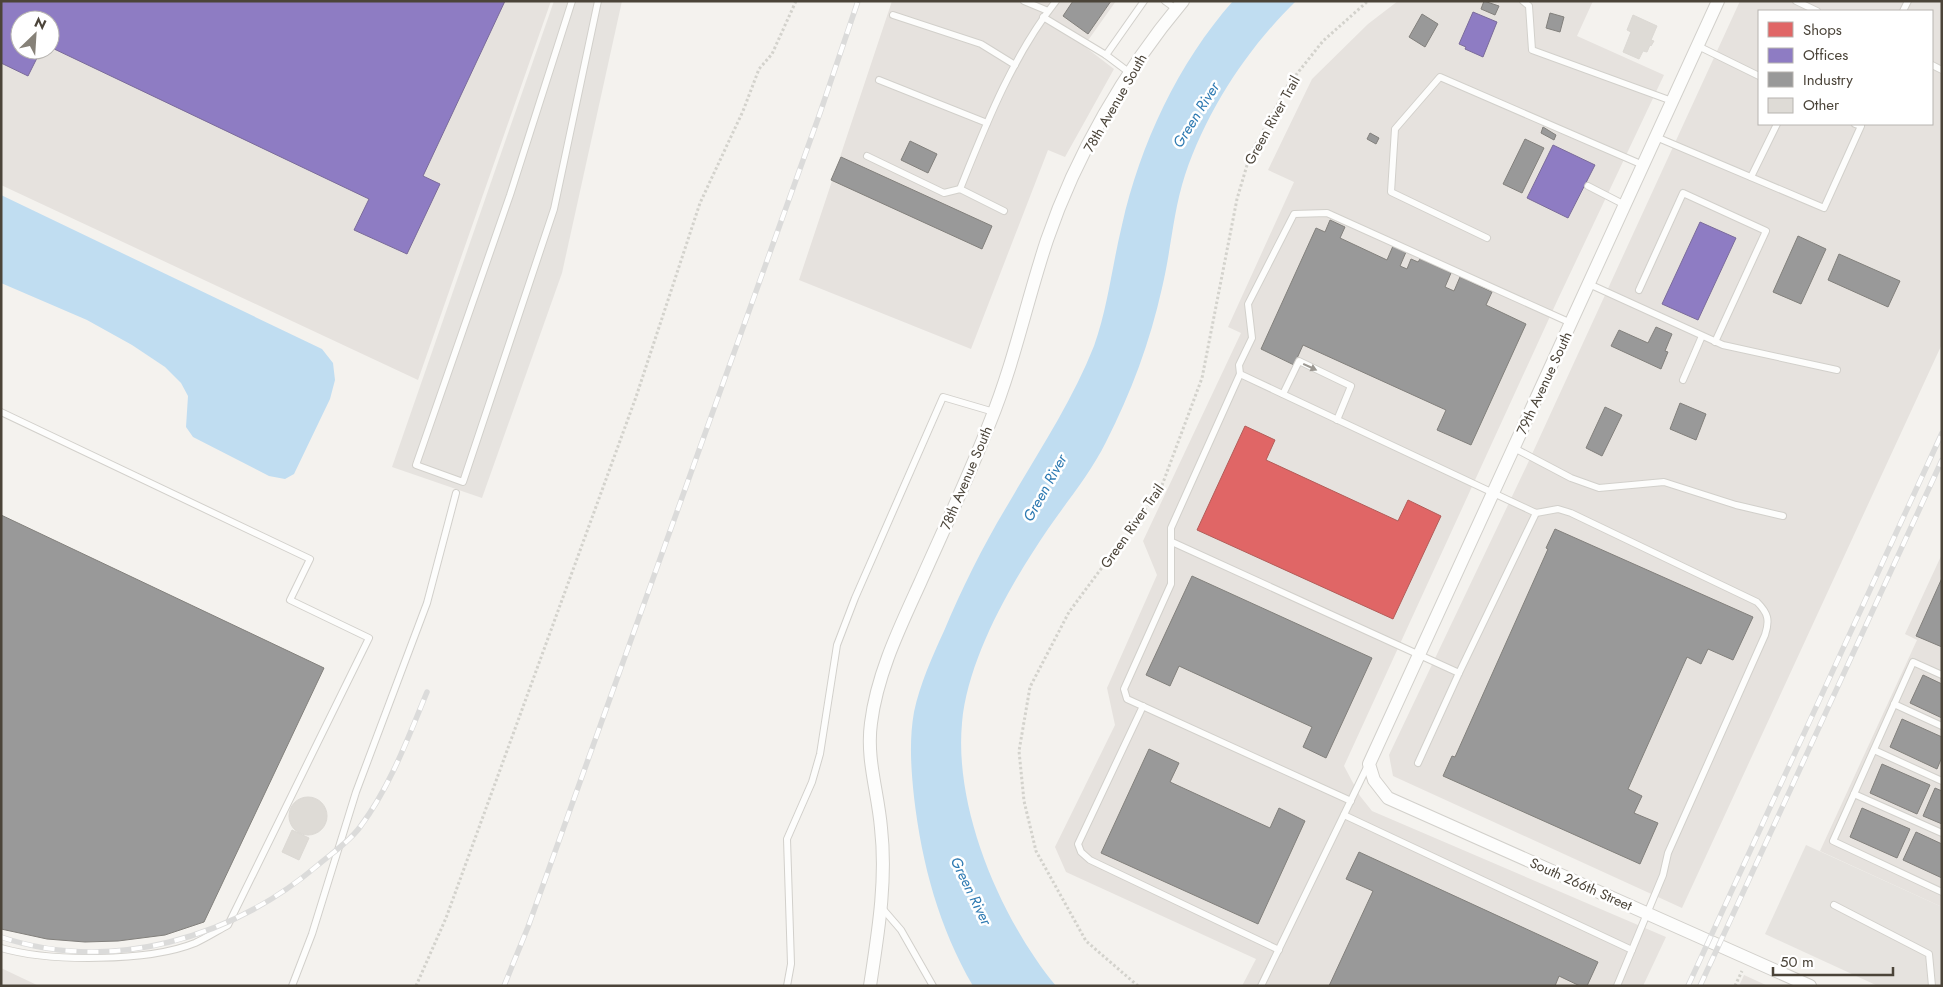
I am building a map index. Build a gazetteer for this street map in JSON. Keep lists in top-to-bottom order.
{
  "streets": {
    "street": ["78th Avenue South", "79th Avenue South", "South 266th Street"],
    "path": ["Green River Trail"]
  },
  "crossings": [
    ["79th Avenue South", "South 266th Street"]
  ],
  "water": ["Green River"],
  "legend": [
    "Shops",
    "Offices",
    "Industry",
    "Other"
  ],
  "scale_bar": "50 m",
  "north": "top right"
}
